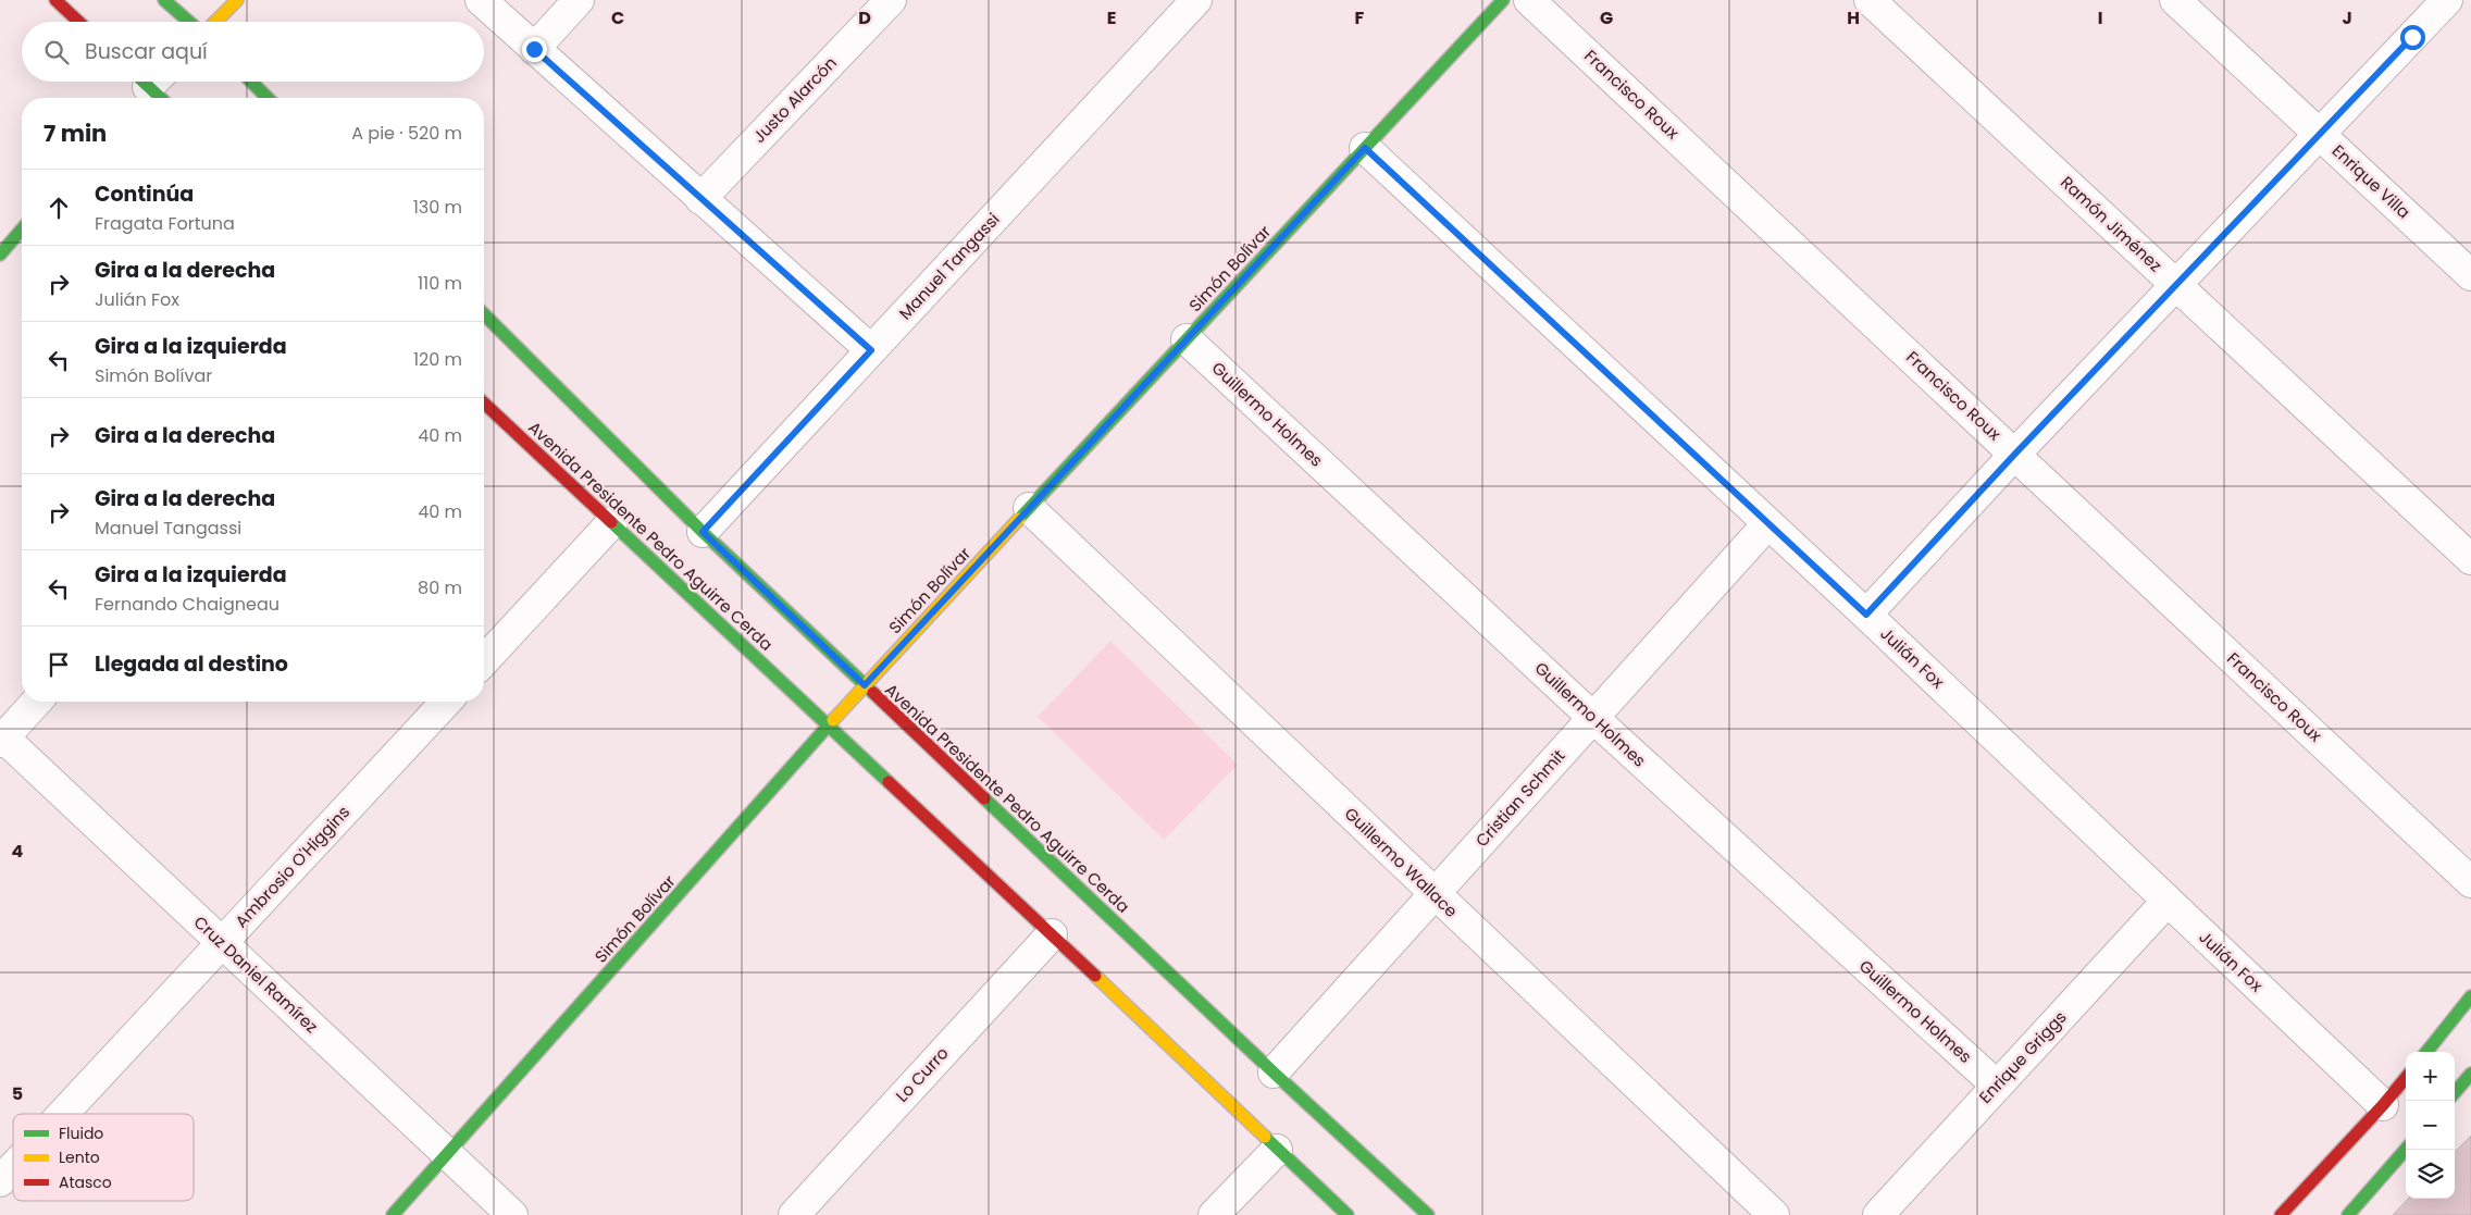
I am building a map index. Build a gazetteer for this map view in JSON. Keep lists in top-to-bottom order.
{
  "streets": {
    "main road": ["Simón Bolívar", "Avenida Presidente Pedro Aguirre Cerda"],
    "street": [
      "Francisco Roux",
      "Justo Alarcón",
      "Enrique Villa",
      "Ramón Jiménez",
      "Manuel Tangassi",
      "Guillermo Holmes",
      "Julián Fox",
      "Cristian Schmit",
      "Guillermo Wallace",
      "Ambrosio O'Higgins",
      "Cruz Daniel Ramírez",
      "Enrique Griggs",
      "Lo Curro"
    ]
  },
  "crossings": [
    ["Manuel Tangassi", "Avenida Presidente Pedro Aguirre Cerda"],
    ["Simón Bolívar", "Guillermo Holmes"],
    ["Simón Bolívar", "Avenida Presidente Pedro Aguirre Cerda"],
    ["Simón Bolívar", "Julián Fox"],
    ["Simón Bolívar", "Guillermo Wallace"],
    ["Simón Bolívar", "Cruz Daniel Ramírez"],
    ["Guillermo Holmes", "Cristian Schmit"],
    ["Guillermo Holmes", "Enrique Griggs"],
    ["Avenida Presidente Pedro Aguirre Cerda", "Cristian Schmit"],
    ["Avenida Presidente Pedro Aguirre Cerda", "Lo Curro"],
    ["Julián Fox", "Cristian Schmit"],
    ["Julián Fox", "Enrique Griggs"],
    ["Cristian Schmit", "Guillermo Wallace"],
    ["Ambrosio O'Higgins", "Cruz Daniel Ramírez"]
  ],
  "legend": ["Fluido", "Lento", "Atasco"],
  "page": {
    "search": "Buscar aquí",
    "heading": ["7 min", "A pie · 520 m"],
    "list": [
      ["Continúa", "Fragata Fortuna", "130 m"],
      ["Gira a la derecha", "Julián Fox", "110 m"],
      ["Gira a la izquierda", "Simón Bolívar", "120 m"],
      ["Gira a la derecha", "40 m"],
      ["Gira a la derecha", "Manuel Tangassi", "40 m"],
      ["Gira a la izquierda", "Fernando Chaigneau", "80 m"],
      "Llegada al destino"
    ],
    "map_buttons": ["+", "−"]
  },
  "grid": {
    "columns": [
      "C",
      "D",
      "E",
      "F",
      "G",
      "H",
      "I",
      "J"
    ],
    "rows": ["4", "5"]
  }
}
